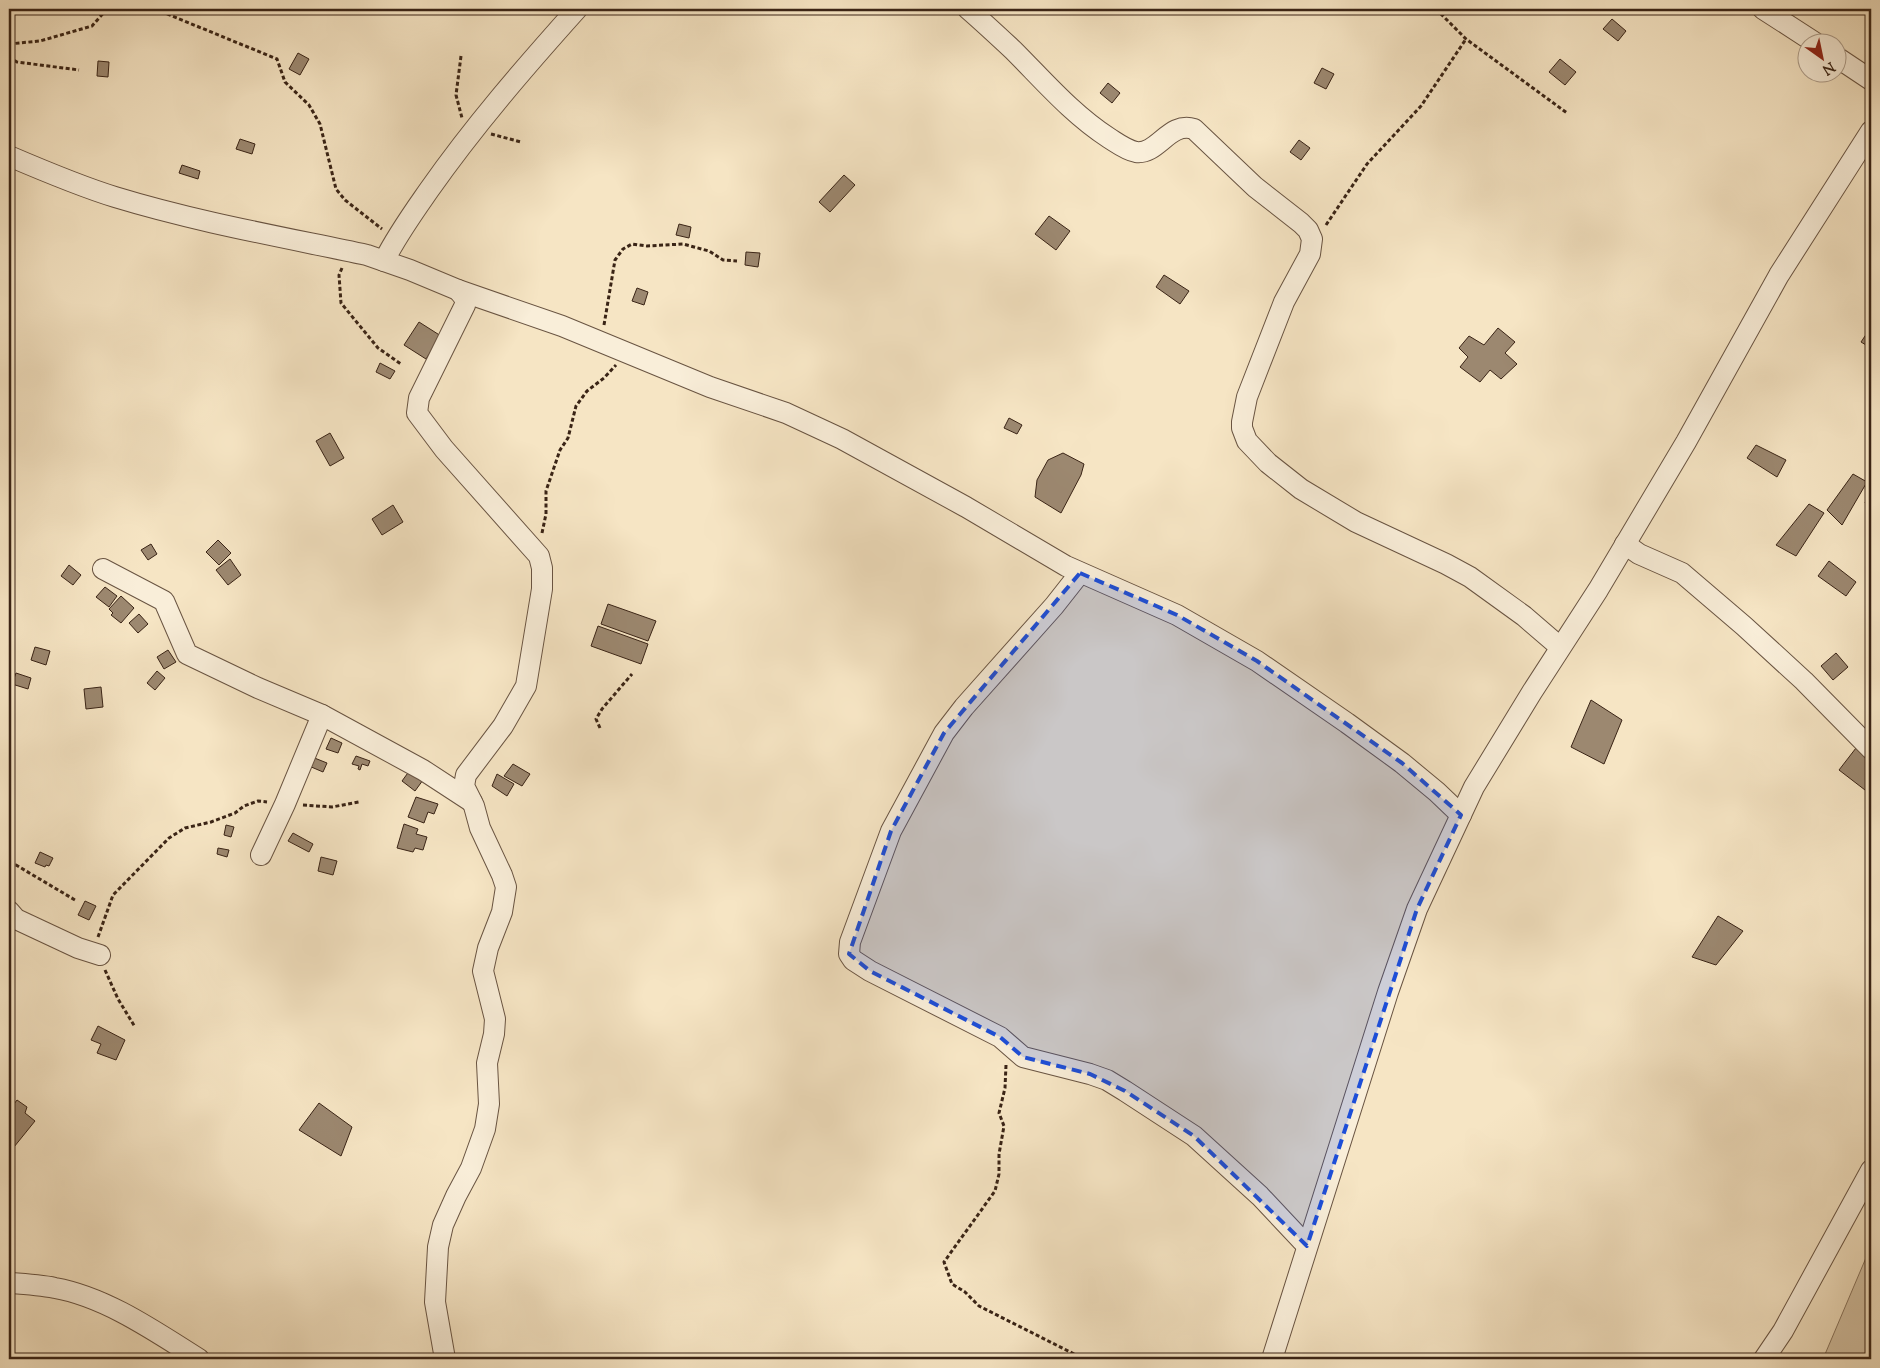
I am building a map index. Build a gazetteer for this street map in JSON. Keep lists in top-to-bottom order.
{
  "north": "bottom right"
}
